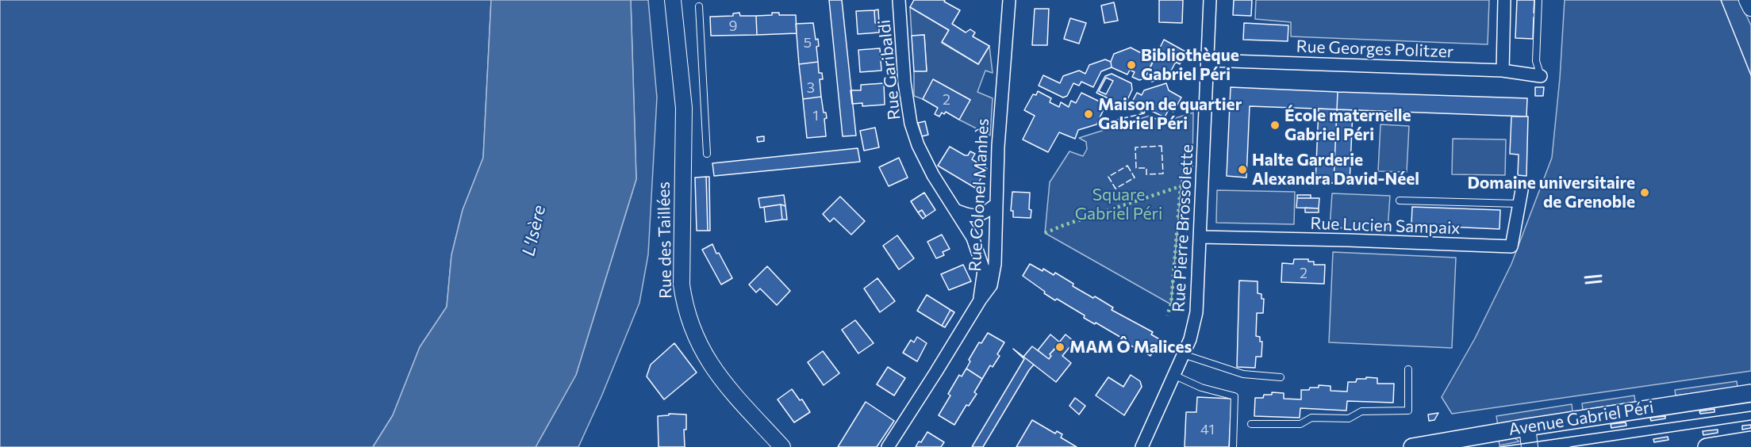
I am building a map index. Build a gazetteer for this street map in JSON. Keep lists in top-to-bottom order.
{
  "streets": {
    "main road": ["Avenue Gabriel Péri"],
    "street": [
      "Rue Georges Politzer",
      "Rue Garibaldi",
      "Rue Colonel Manhès",
      "Rue Lucien Sampaix",
      "Rue Pierre Brossolette",
      "Rue des Taillées"
    ]
  },
  "crossings": [
    ["Rue Georges Politzer", "Rue Pierre Brossolette"],
    ["Rue Garibaldi", "Rue Colonel Manhès"],
    ["Rue Lucien Sampaix", "Rue Pierre Brossolette"]
  ],
  "water": ["L'Isère"],
  "parks": ["Square Gabriel Péri"],
  "places": [
    "Bibliothèque Gabriel Péri",
    "Maison de quartier Gabriel Péri",
    "École maternelle Gabriel Péri",
    "Halte Garderie Alexandra David-Néel",
    "Domaine universitaire de Grenoble",
    "MAM Ô Malices"
  ],
  "house_numbers": [
    "9",
    "5",
    "3",
    "2",
    "1",
    "2",
    "41"
  ]
}
